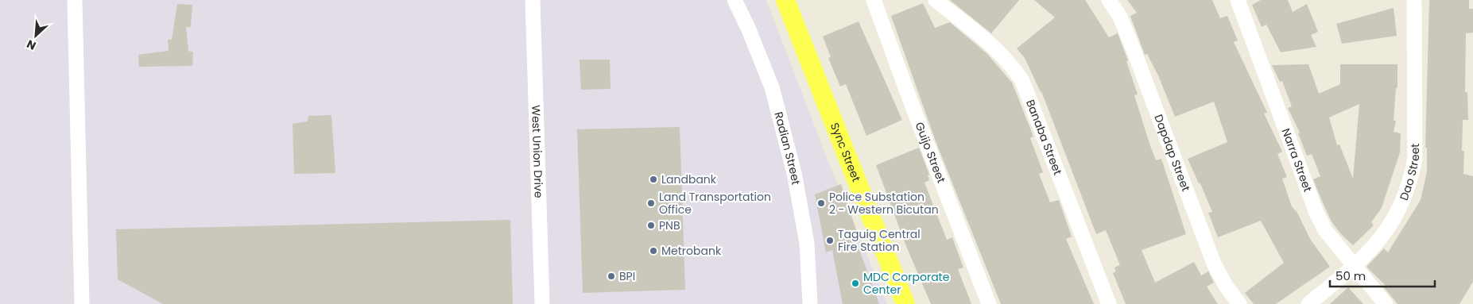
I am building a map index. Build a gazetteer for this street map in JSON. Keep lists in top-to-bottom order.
{
  "streets": {
    "main road": ["Sync Street"],
    "street": [
      "Banaba Street",
      "Radian Street",
      "West Union Drive",
      "Guijo Street",
      "Dapdap Street",
      "Narra Street",
      "Dao Street"
    ]
  },
  "crossings": [
    ["Narra Street", "Dao Street"]
  ],
  "places": [
    "Landbank",
    "Land Transportation Office",
    "Police Substation 2 - Western Bicutan",
    "PNB",
    "Taguig Central Fire Station",
    "Metrobank",
    "BPI",
    "MDC Corporate Center"
  ],
  "scale_bar": "50 m",
  "north": "bottom left"
}
